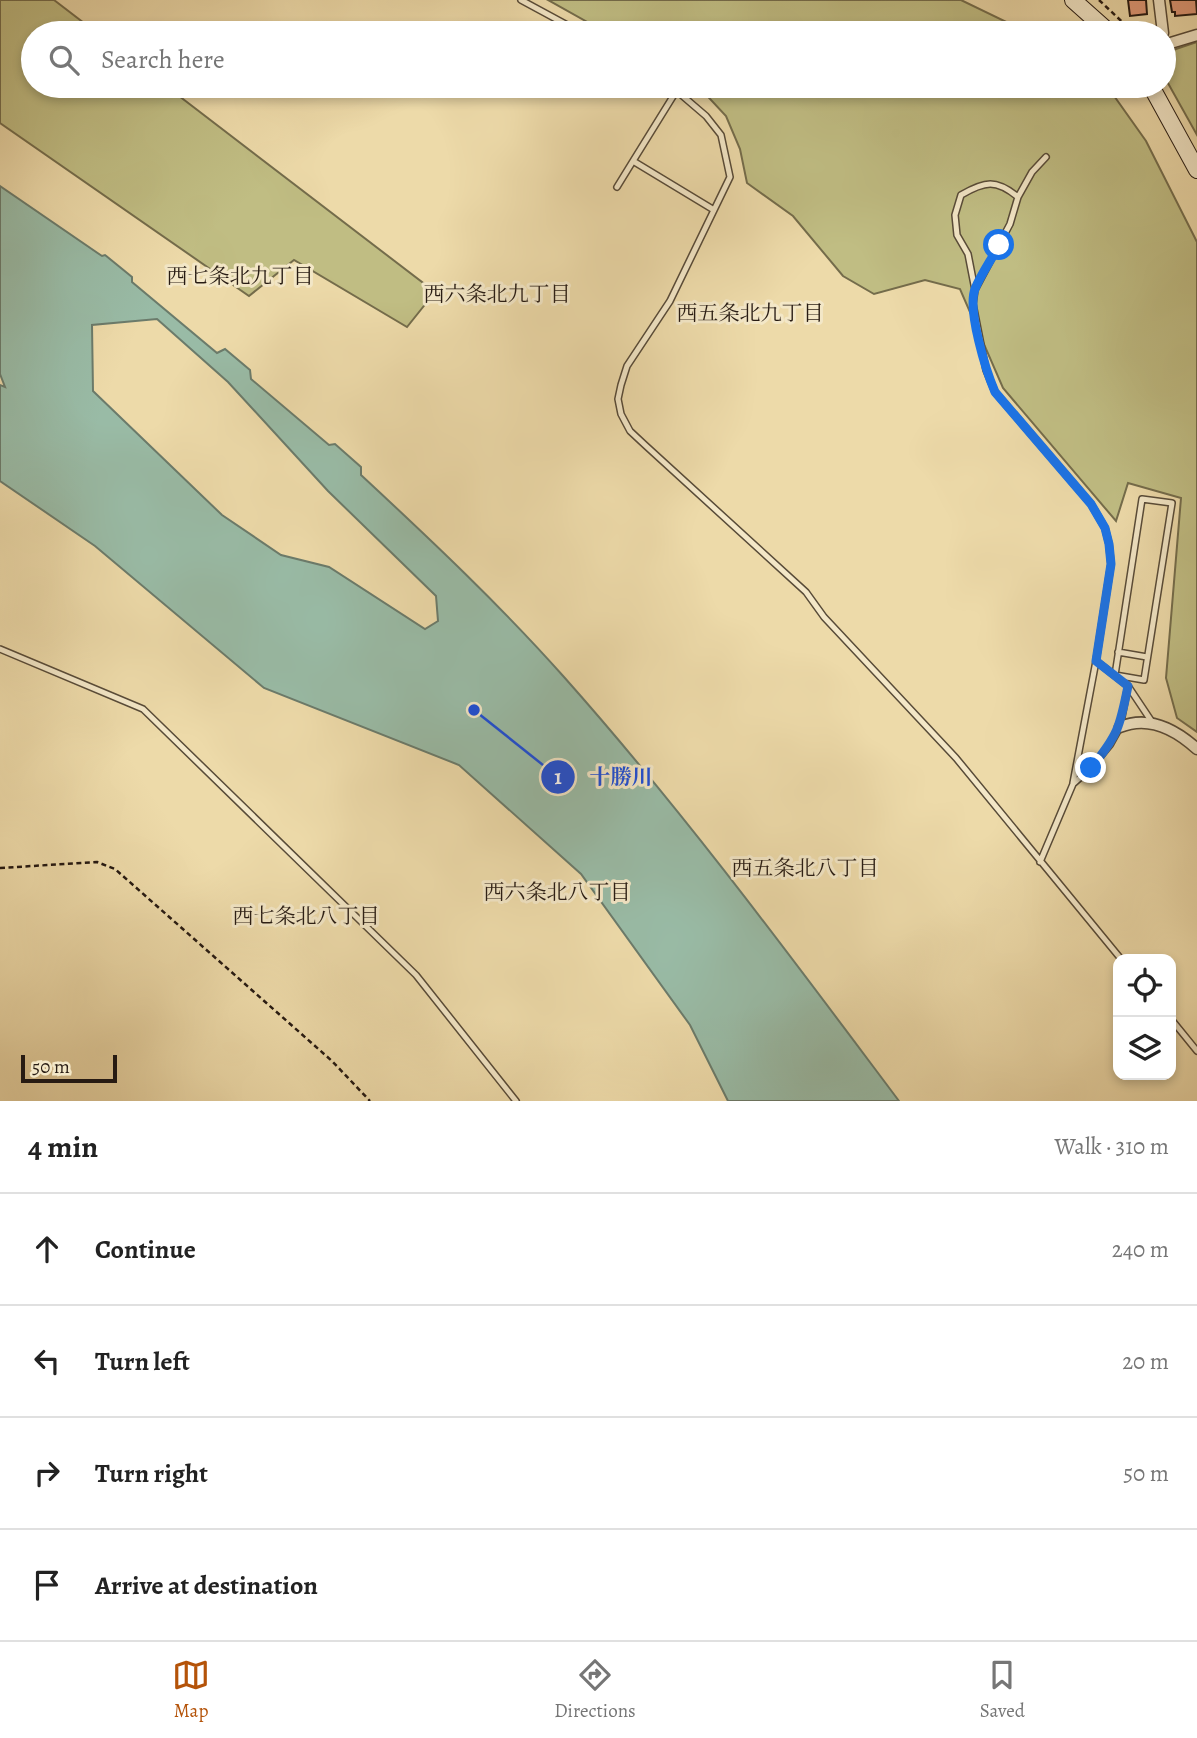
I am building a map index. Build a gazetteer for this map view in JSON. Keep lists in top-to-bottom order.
{
  "districts": [
    "西七条北九丁目",
    "西六条北九丁目",
    "西五条北九丁目",
    "西五条北八丁目",
    "西六条北八丁目",
    "西七条北八丁目"
  ],
  "places": ["十勝川"],
  "scale_bar": "50 m",
  "page": {
    "search": "Search here",
    "scale": "50 m",
    "heading": ["4 min", "Walk · 310 m"],
    "list": [
      ["Continue", "240 m"],
      ["Turn left", "20 m"],
      ["Turn right", "50 m"],
      "Arrive at destination"
    ],
    "nav": ["Map", "Directions", "Saved"]
  }
}
